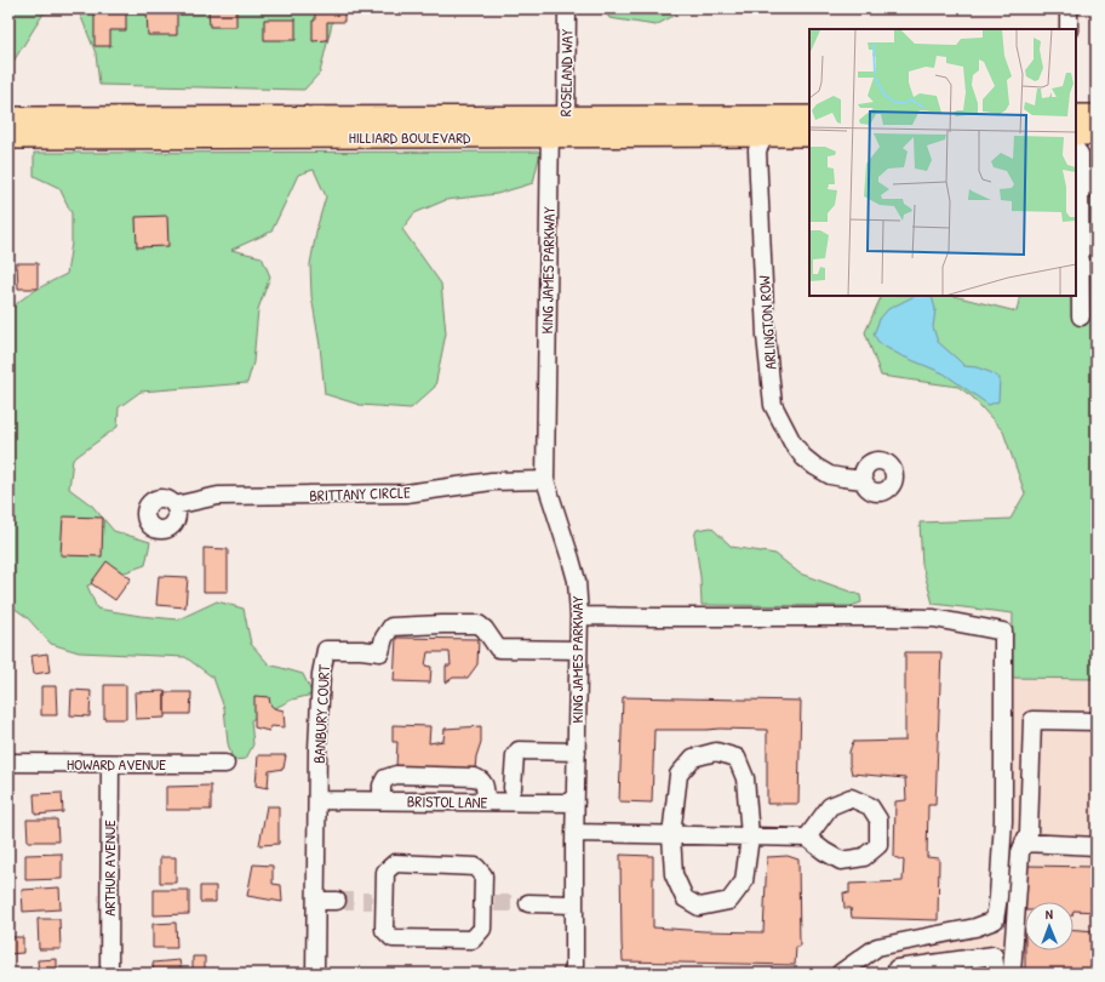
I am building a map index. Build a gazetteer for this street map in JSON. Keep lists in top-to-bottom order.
{
  "streets": {
    "main road": ["HILLIARD BOULEVARD"],
    "street": [
      "ROSELAND WAY",
      "KING JAMES PARKWAY",
      "ARLINGTON ROW",
      "BRITTANY CIRCLE",
      "BANBURY COURT",
      "HOWARD AVENUE",
      "BRISTOL LANE",
      "ARTHUR AVENUE"
    ]
  },
  "crossings": [
    ["ROSELAND WAY", "HILLIARD BOULEVARD"],
    ["ROSELAND WAY", "KING JAMES PARKWAY"],
    ["HILLIARD BOULEVARD", "KING JAMES PARKWAY"],
    ["HILLIARD BOULEVARD", "ARLINGTON ROW"],
    ["KING JAMES PARKWAY", "BRITTANY CIRCLE"],
    ["KING JAMES PARKWAY", "BANBURY COURT"],
    ["KING JAMES PARKWAY", "BRISTOL LANE"],
    ["BANBURY COURT", "BRISTOL LANE"],
    ["HOWARD AVENUE", "ARTHUR AVENUE"]
  ],
  "north": "top"
}
